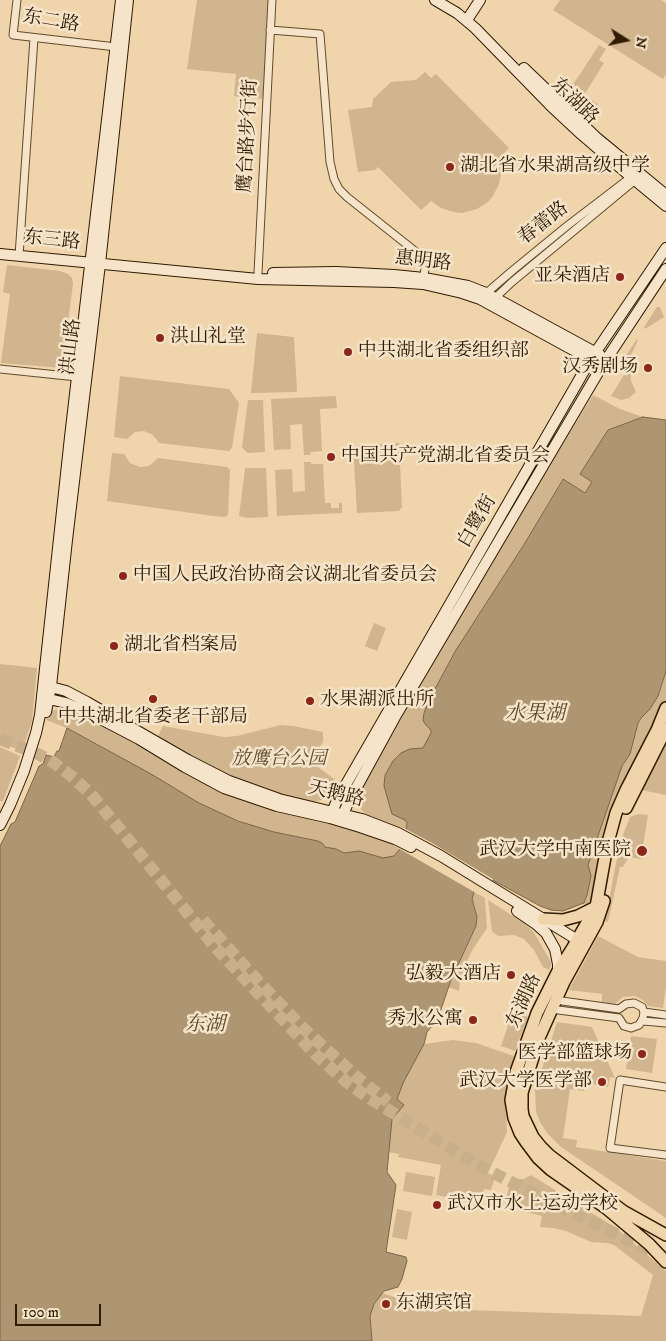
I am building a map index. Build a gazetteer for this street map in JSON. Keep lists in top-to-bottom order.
{
  "streets": {
    "main road": [
      "东湖路",
      "东三路",
      "惠明路",
      "洪山路",
      "白鹭街",
      "天鹅路"
    ],
    "street": ["东二路", "鹰台路步行街", "春蕾路"]
  },
  "crossings": [
    ["东二路", "洪山路"],
    ["东湖路", "春蕾路"],
    ["东湖路", "天鹅路"],
    ["鹰台路步行街", "惠明路"],
    ["春蕾路", "惠明路"],
    ["东三路", "惠明路"],
    ["东三路", "洪山路"],
    ["惠明路", "洪山路"],
    ["惠明路", "白鹭街"],
    ["洪山路", "天鹅路"],
    ["白鹭街", "天鹅路"]
  ],
  "water": ["水果湖", "东湖"],
  "parks": ["放鹰台公园"],
  "places": [
    "湖北省水果湖高级中学",
    "亚朵酒店",
    "洪山礼堂",
    "中共湖北省委组织部",
    "汉秀剧场",
    "中国共产党湖北省委员会",
    "中国人民政治协商会议湖北省委员会",
    "湖北省档案局",
    "中共湖北省委老干部局",
    "水果湖派出所",
    "武汉大学中南医院",
    "弘毅大酒店",
    "秀水公寓",
    "医学部篮球场",
    "武汉大学医学部",
    "武汉市水上运动学校",
    "东湖宾馆"
  ],
  "scale_bar": "100 m",
  "north": "right"
}
